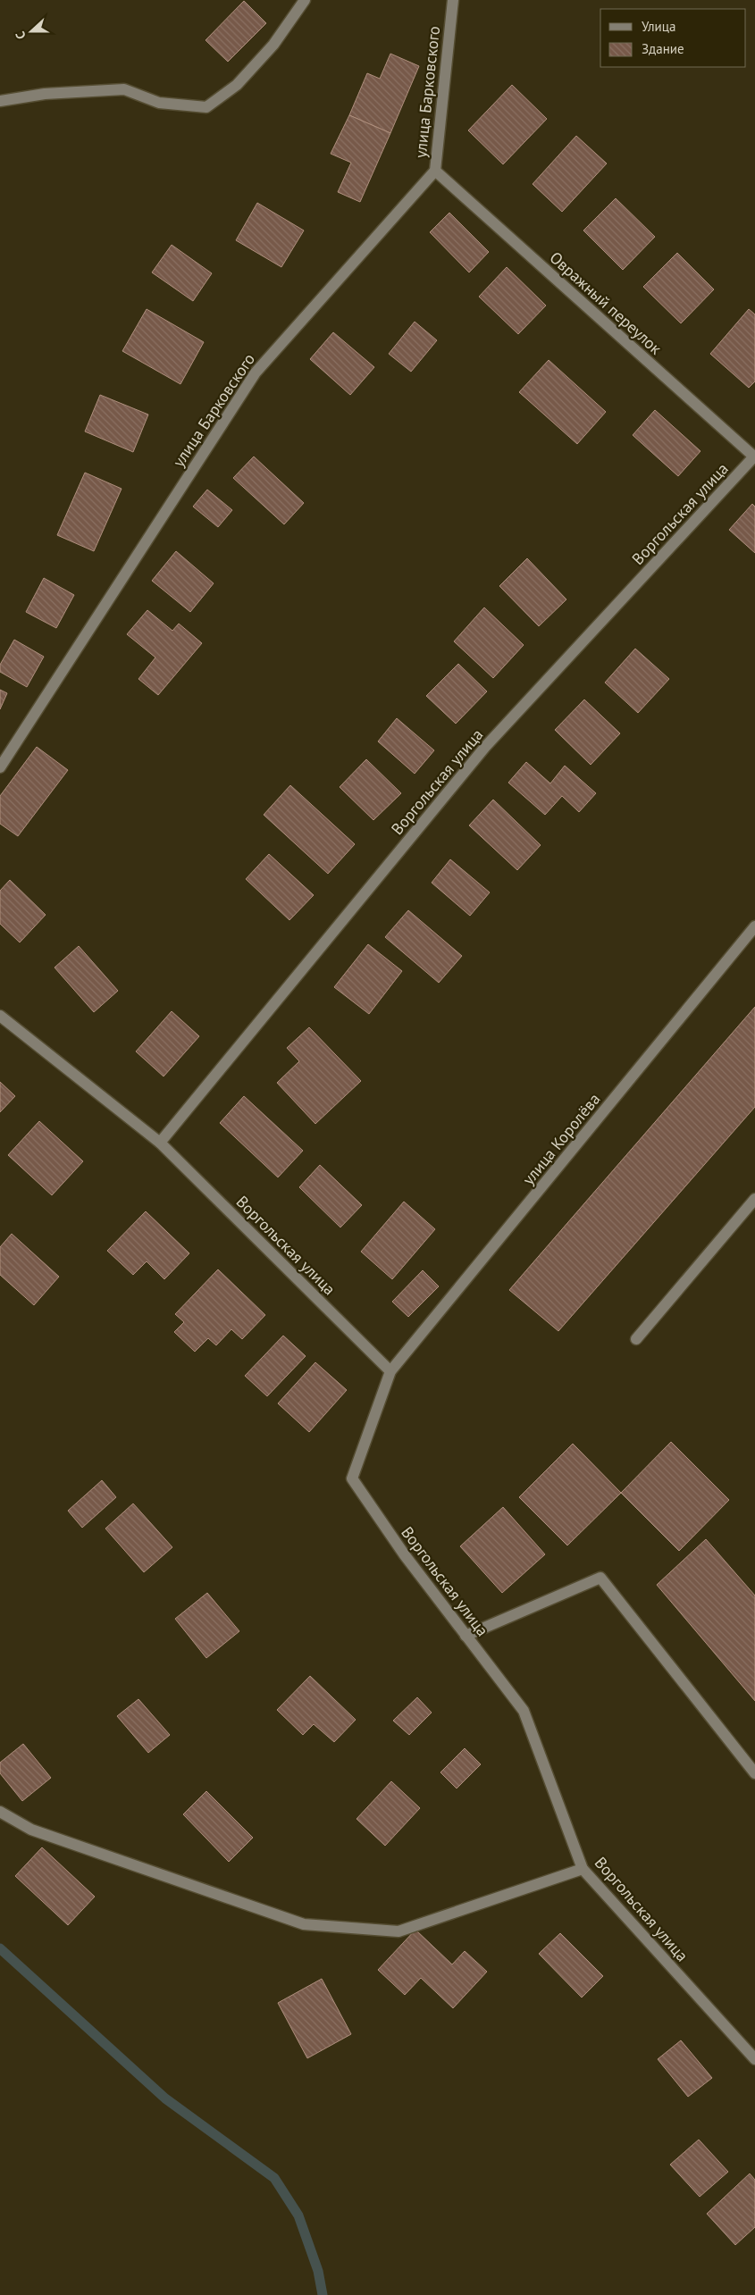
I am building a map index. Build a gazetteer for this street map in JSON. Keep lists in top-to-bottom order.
{
  "streets": {
    "street": [
      "улица Барковского",
      "Овражный переулок",
      "Воргольская улица",
      "улица Королёва"
    ]
  },
  "crossings": [
    ["улица Барковского", "Овражный переулок"],
    ["Овражный переулок", "Воргольская улица"],
    ["Воргольская улица", "улица Королёва"]
  ],
  "legend": ["Улица", "Здание"],
  "north": "left"
}
